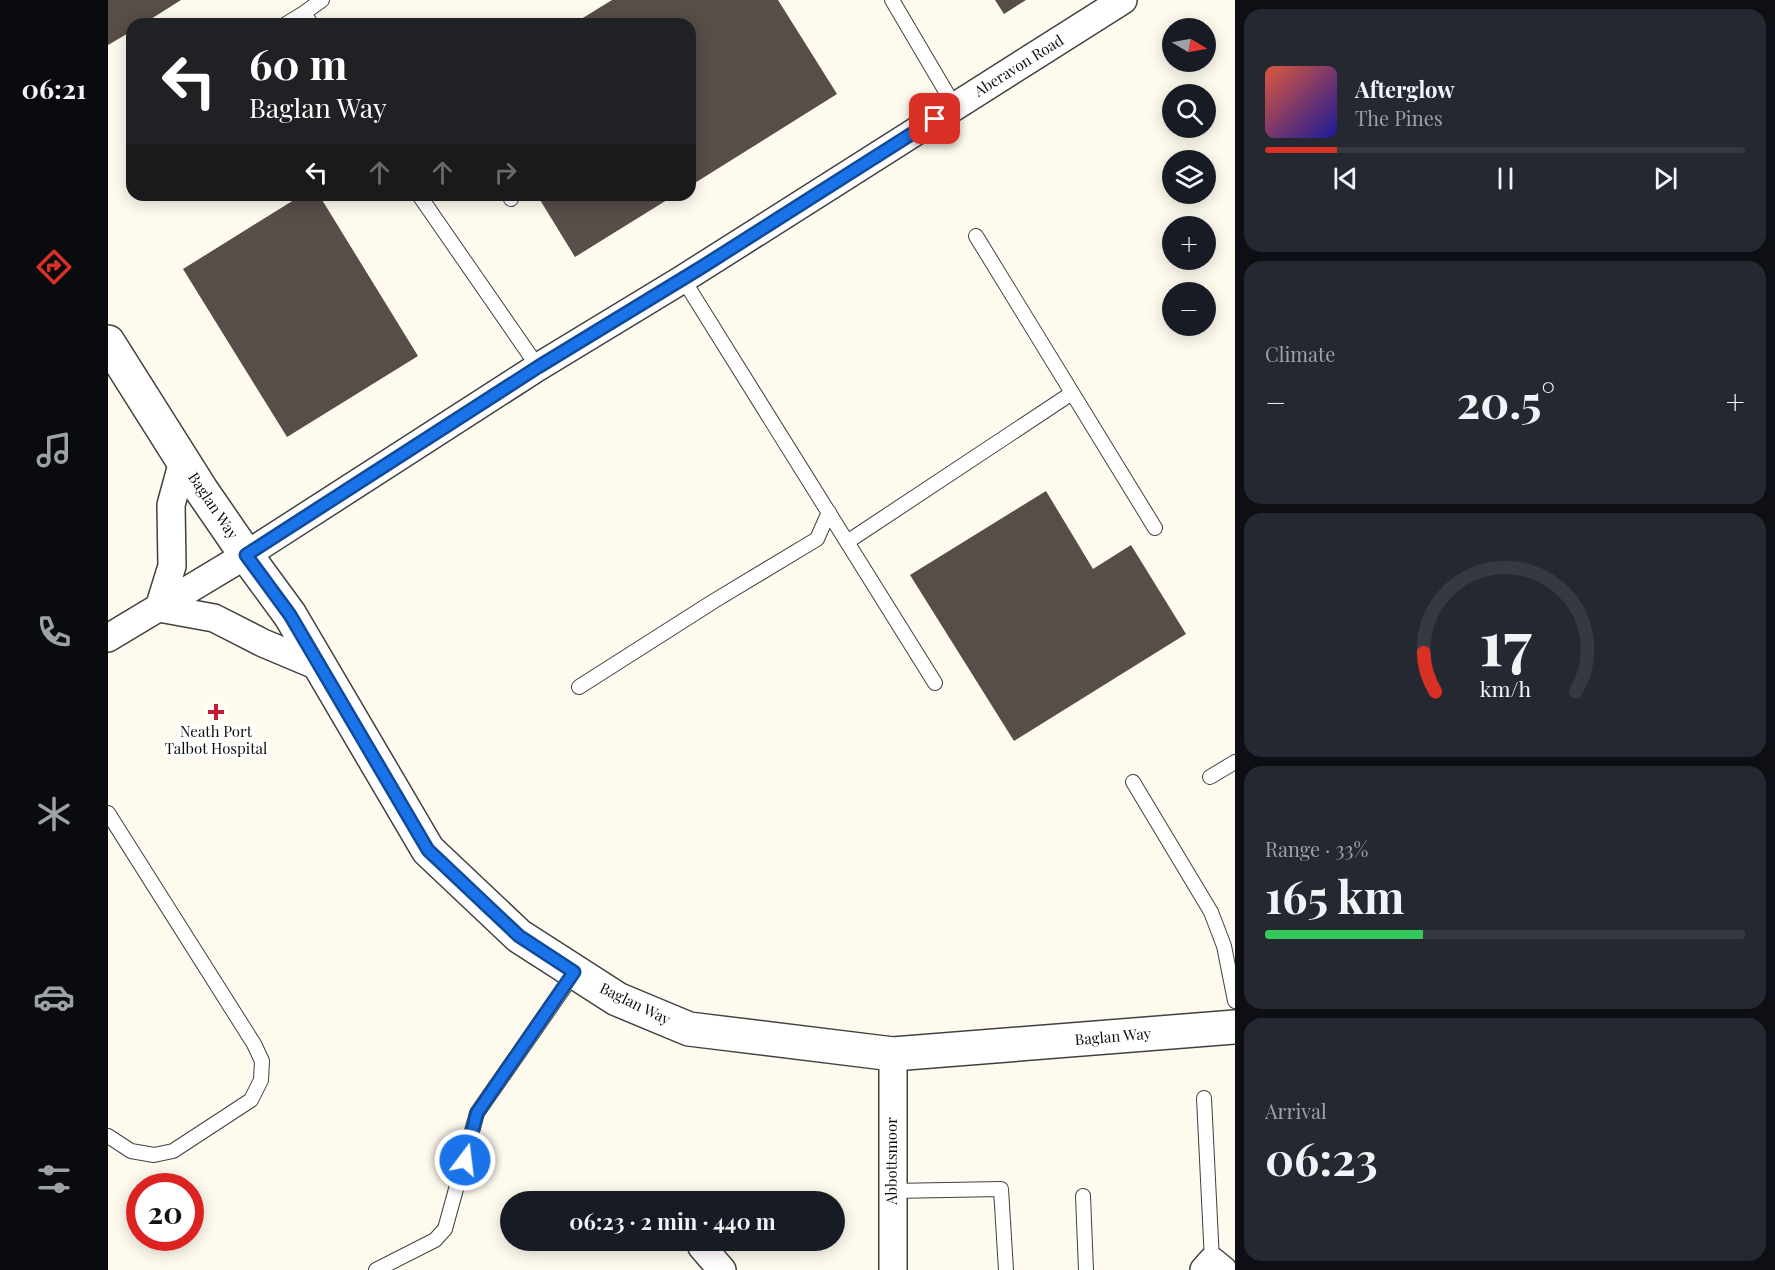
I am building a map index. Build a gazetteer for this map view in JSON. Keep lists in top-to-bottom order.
{
  "streets": {
    "street": ["Aberavon Road", "Baglan Way", "Abbottsmoor"]
  },
  "crossings": [
    ["Aberavon Road", "Baglan Way"],
    ["Baglan Way", "Abbottsmoor"]
  ],
  "places": {
    "health": ["Neath Port Talbot Hospital"]
  },
  "north": "right",
  "page": {
    "tabs": "06:21",
    "map_buttons": ["+", "−"],
    "turn": ["60 m", "Baglan Way"],
    "song": ["Afterglow", "The Pines"],
    "tile": [
      "Climate",
      ["Range · 33%", "165 km"],
      ["Arrival", "06:23"]
    ],
    "heat": ["−", "20.5°", "+"],
    "limit": "20",
    "trip": "06:23 · 2 min · 440 m",
    "gauge": ["17", "km/h"]
  }
}
